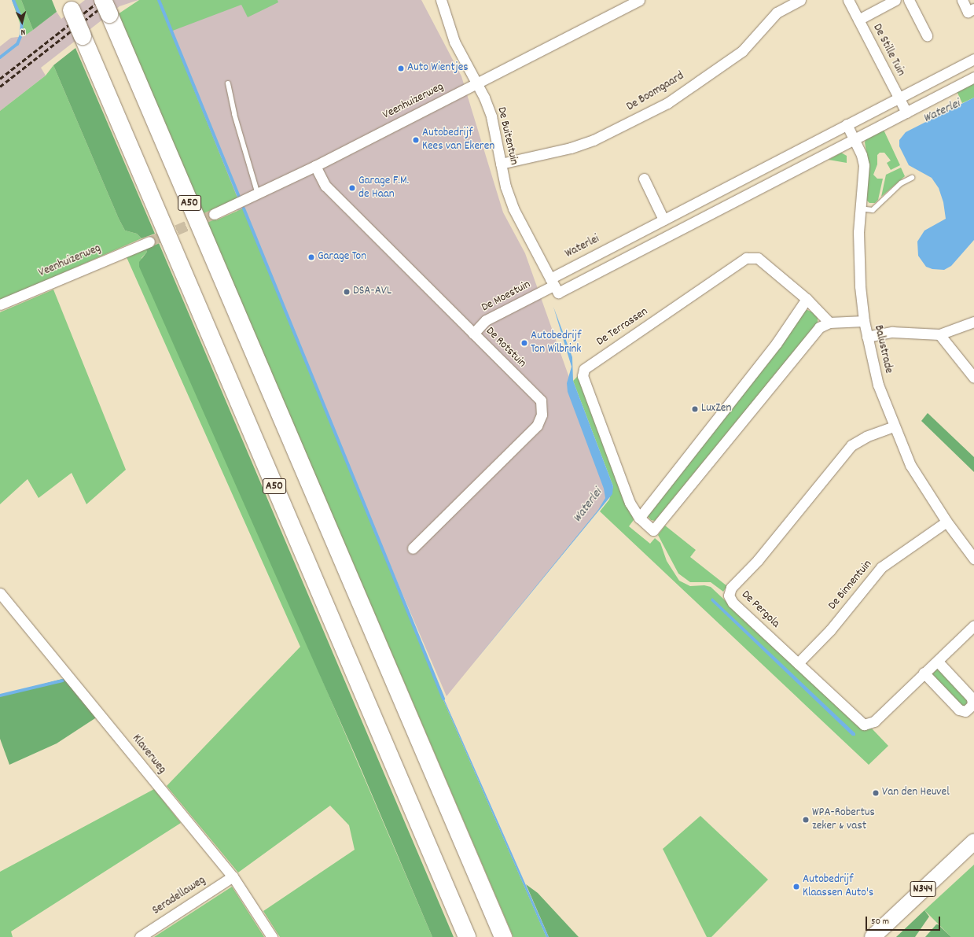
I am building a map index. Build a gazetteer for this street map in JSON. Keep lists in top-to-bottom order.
{
  "streets": {
    "highway": ["A50"],
    "main road": ["N344"],
    "street": [
      "De Stille Tuin",
      "De Boomgaard",
      "Veenhuizerweg",
      "De Buitentuin",
      "Waterlei",
      "De Moestuin",
      "De Terrassen",
      "De Rotstuin",
      "Balustrade",
      "De Binnentuin",
      "De Pergola",
      "Klaverweg",
      "Seradellaweg"
    ]
  },
  "crossings": [
    ["De Stille Tuin", "Waterlei"],
    ["De Boomgaard", "De Buitentuin"],
    ["Veenhuizerweg", "De Buitentuin"],
    ["Veenhuizerweg", "De Rotstuin"],
    ["De Buitentuin", "Waterlei"],
    ["De Buitentuin", "De Moestuin"],
    ["Waterlei", "De Moestuin"],
    ["Waterlei", "Balustrade"],
    ["De Moestuin", "De Rotstuin"],
    ["De Terrassen", "Balustrade"],
    ["Balustrade", "De Binnentuin"],
    ["Balustrade", "De Pergola"],
    ["De Binnentuin", "De Pergola"],
    ["Klaverweg", "Seradellaweg"]
  ],
  "water": ["Waterlei"],
  "places": [
    "Auto Wientjes",
    "Autobedrijf Kees van Ekeren",
    "Garage F.M. de Haan",
    "Garage Ton",
    "DSA-AVL",
    "Autobedrijf Ton Wilbrink",
    "LuxZen",
    "Van den Heuvel",
    "WPA-Robertus zeker & vast",
    "Autobedrijf Klaassen Auto's"
  ],
  "scale_bar": "50 m",
  "north": "bottom"
}
